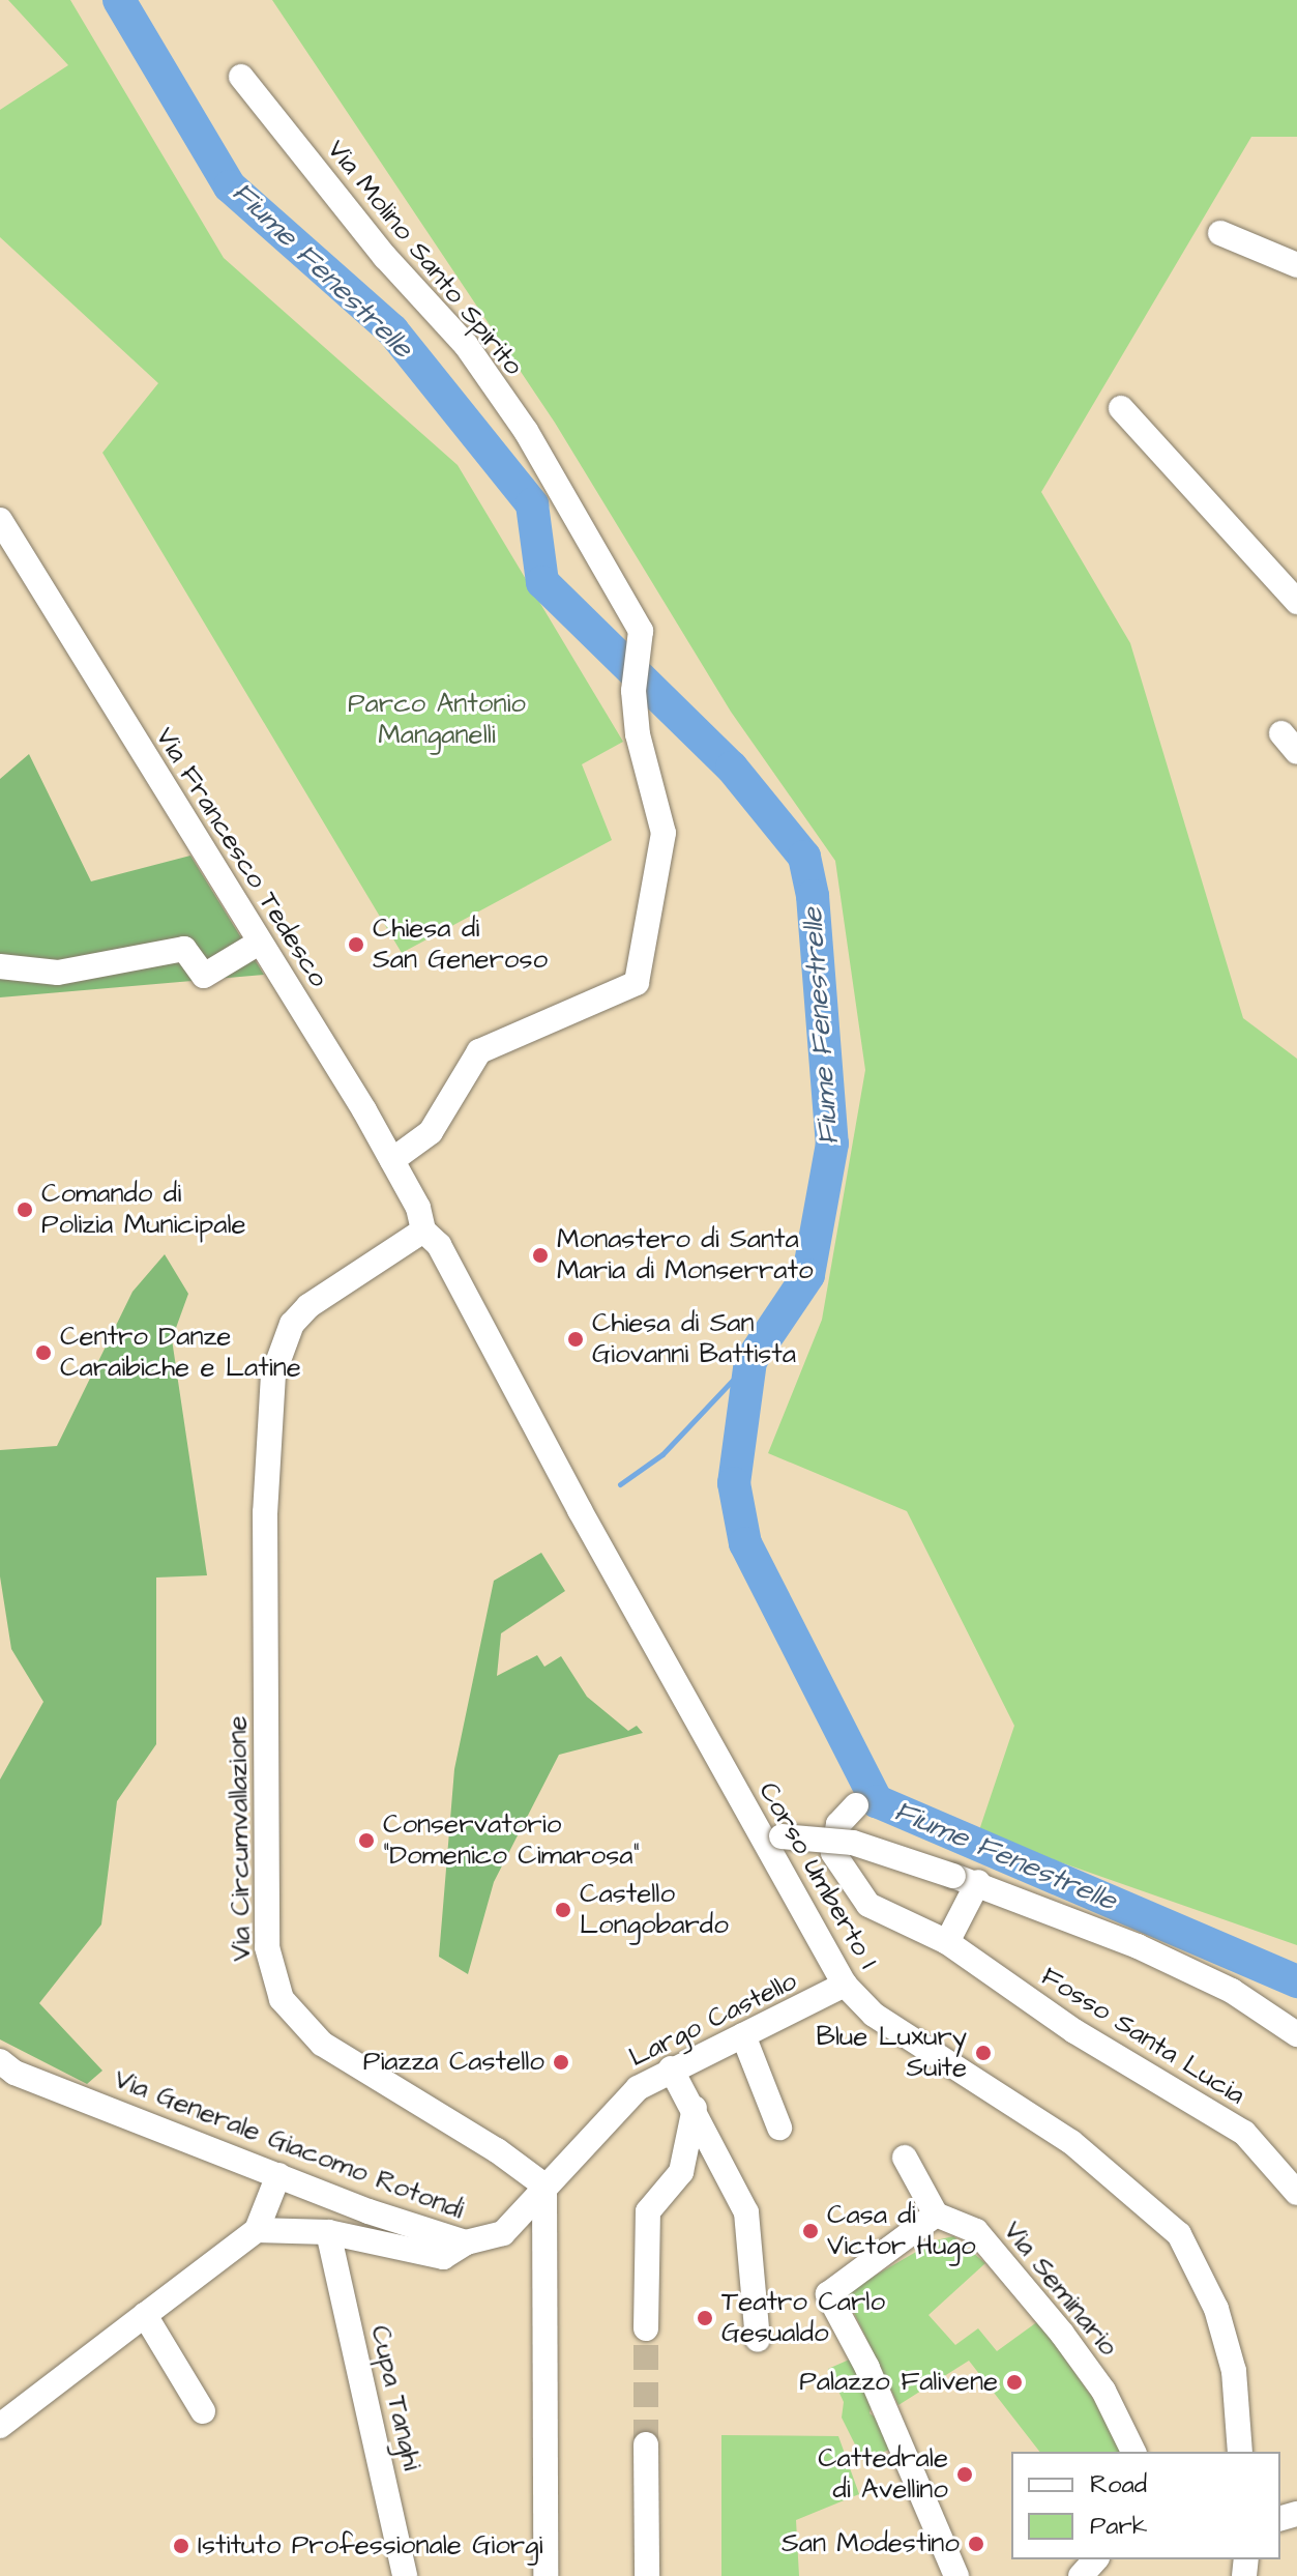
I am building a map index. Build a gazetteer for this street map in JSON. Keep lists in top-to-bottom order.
{
  "streets": {
    "street": [
      "Via Molino Santo Spirito",
      "Via Francesco Tedesco",
      "Via Circumvallazione",
      "Corso Umberto I",
      "Largo Castello",
      "Fosso Santa Lucia",
      "Via Generale Giacomo Rotondi",
      "Via Seminario",
      "Cupa Tanghi"
    ]
  },
  "crossings": [
    ["Via Molino Santo Spirito", "Via Francesco Tedesco"],
    ["Via Francesco Tedesco", "Via Circumvallazione"],
    ["Via Francesco Tedesco", "Corso Umberto I"],
    ["Via Circumvallazione", "Corso Umberto I"],
    ["Via Circumvallazione", "Largo Castello"],
    ["Via Circumvallazione", "Via Generale Giacomo Rotondi"],
    ["Corso Umberto I", "Largo Castello"],
    ["Largo Castello", "Via Generale Giacomo Rotondi"]
  ],
  "water": ["Fiume Fenestrelle"],
  "parks": ["Parco Antonio Manganelli"],
  "places": [
    "Chiesa di San Generoso",
    "Comando di Polizia Municipale",
    "Monastero di Santa Maria di Monserrato",
    "Chiesa di San Giovanni Battista",
    "Centro Danze Caraibiche e Latine",
    "Conservatorio \"Domenico Cimarosa\"",
    "Castello Longobardo",
    "Blue Luxury Suite",
    "Piazza Castello",
    "Casa di Victor Hugo",
    "Teatro Carlo Gesualdo",
    "Palazzo Falivene",
    "Cattedrale di Avellino",
    "San Modestino",
    "Istituto Professionale Giorgi"
  ],
  "legend": ["Road", "Park"]
}
